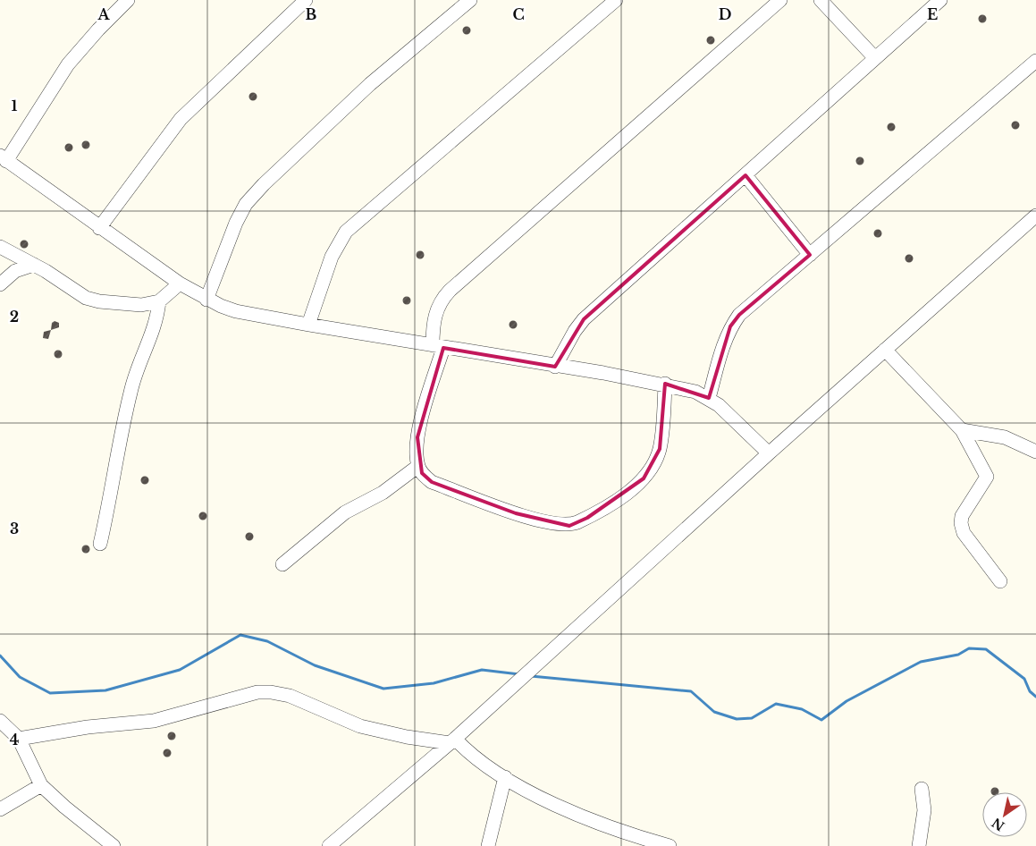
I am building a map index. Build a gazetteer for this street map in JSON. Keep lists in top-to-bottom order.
{
  "north": "bottom left",
  "grid": {
    "columns": [
      "A",
      "B",
      "C",
      "D",
      "E"
    ],
    "rows": [
      "1",
      "2",
      "3",
      "4"
    ]
  }
}
